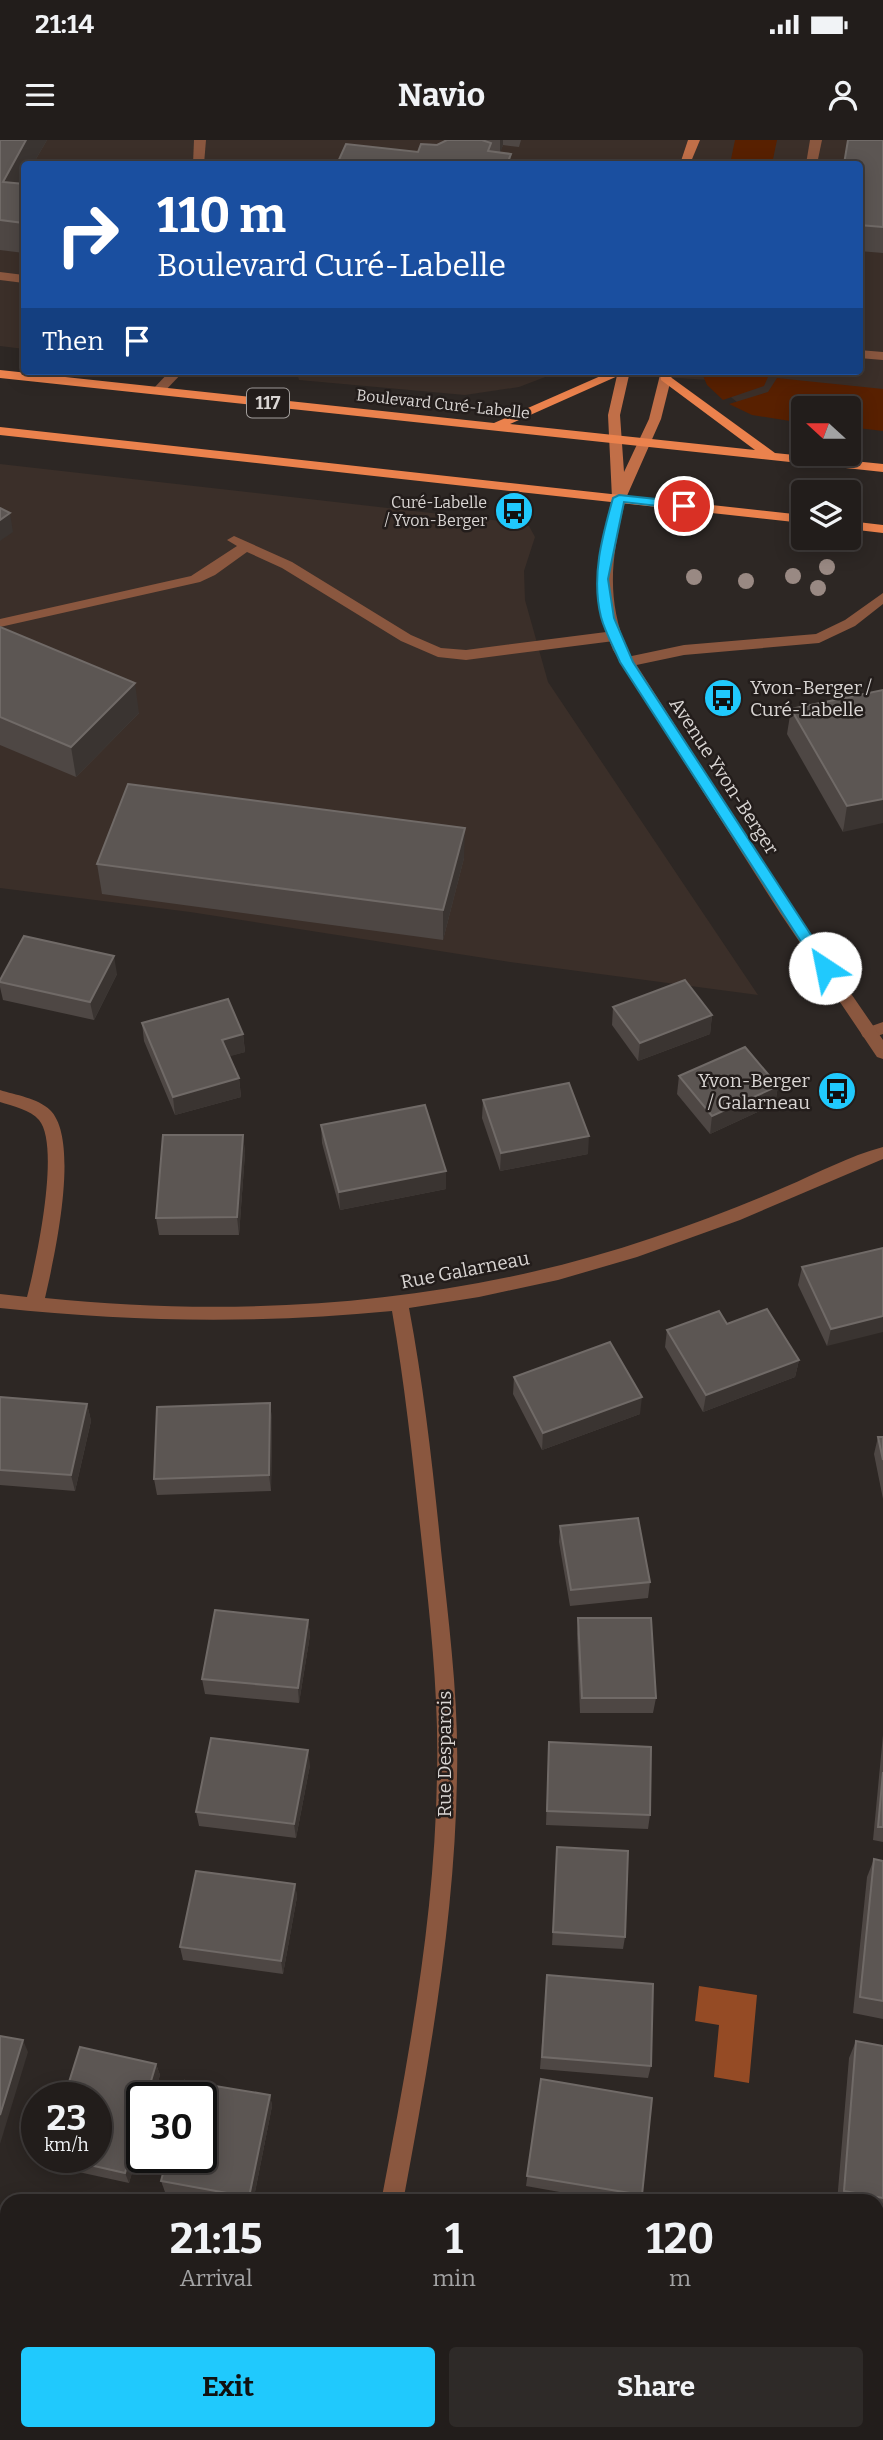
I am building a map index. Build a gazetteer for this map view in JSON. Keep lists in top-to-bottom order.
{
  "streets": {
    "main road": ["117", "Boulevard Curé-Labelle"],
    "street": ["Avenue Yvon-Berger", "Rue Galarneau", "Rue Desparois"]
  },
  "crossings": [
    ["Rue Galarneau", "Rue Desparois"]
  ],
  "places": {
    "bus stop": ["Curé-Labelle / Yvon-Berger", "Yvon-Berger / Curé-Labelle", "Yvon-Berger / Galarneau"]
  },
  "north": "left",
  "page": {
    "status": "21:14",
    "header": "Navio",
    "turn": ["110 m", "Boulevard Curé-Labelle"],
    "then": "Then",
    "speed": "23 km/h",
    "limit": "30",
    "eta": [
      "21:15",
      "Arrival",
      "1",
      "min",
      "120",
      "m"
    ],
    "buttons": ["Exit", "Share"]
  }
}
